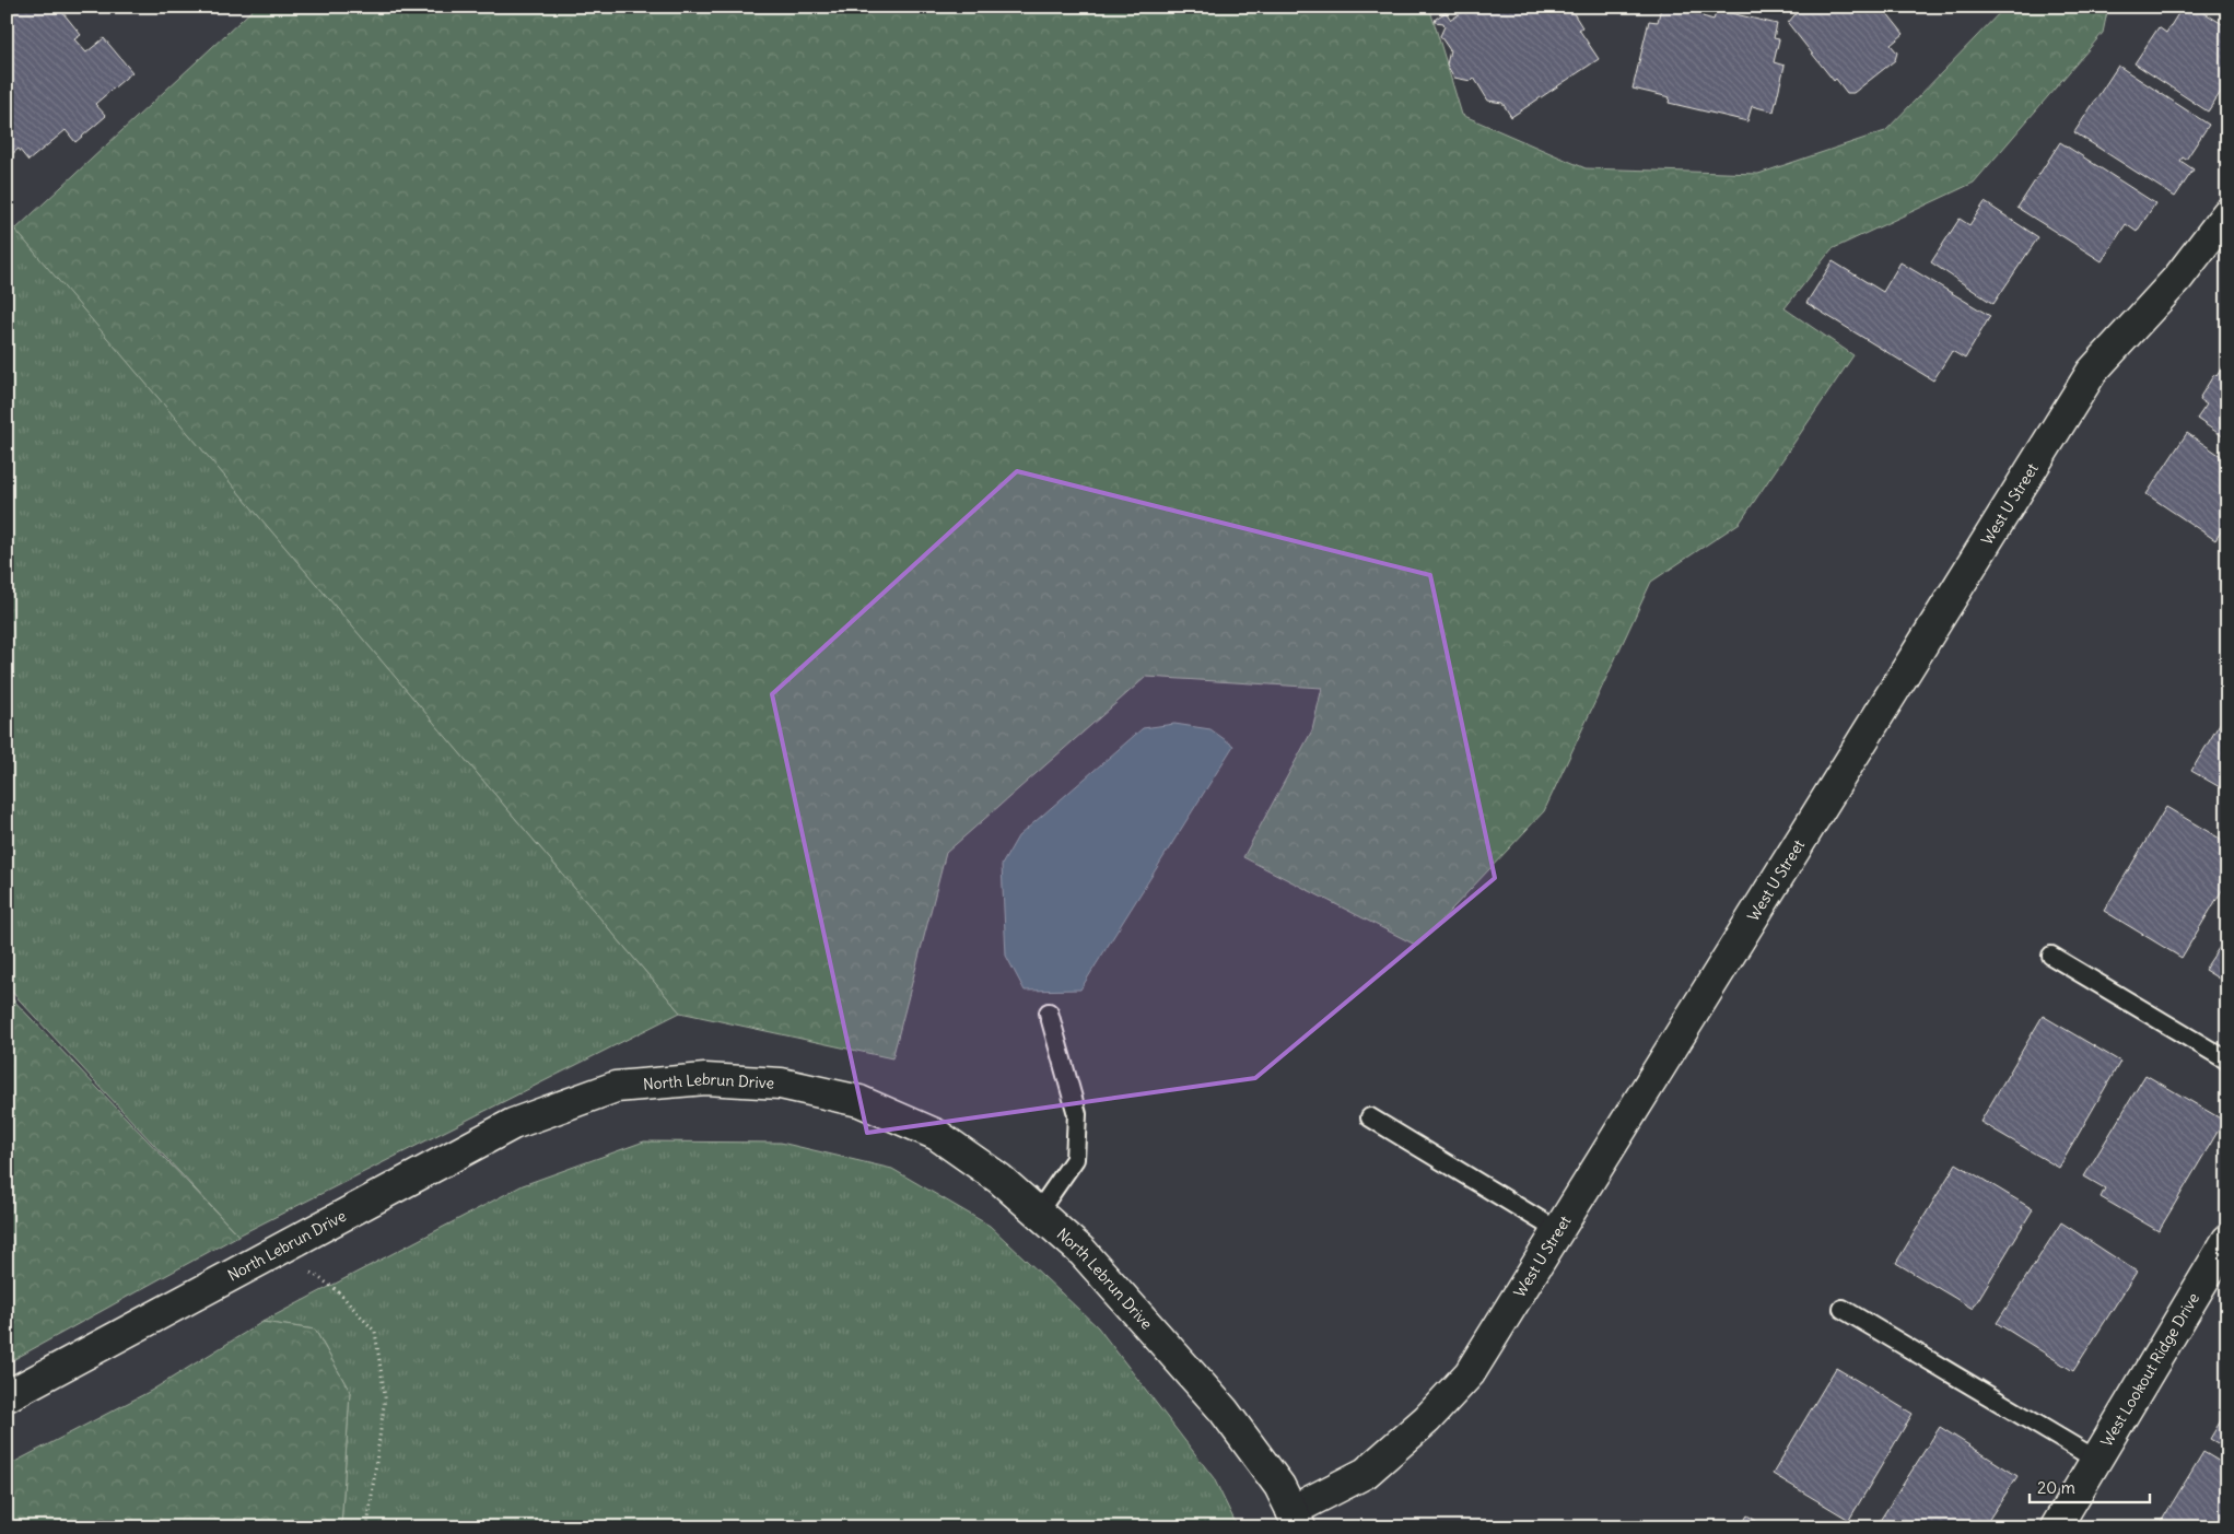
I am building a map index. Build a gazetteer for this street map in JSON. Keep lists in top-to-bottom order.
{
  "streets": {
    "street": ["West U Street", "North Lebrun Drive", "West Lookout Ridge Drive"]
  },
  "crossings": [
    ["West U Street", "North Lebrun Drive"]
  ],
  "scale_bar": "20 m"
}
